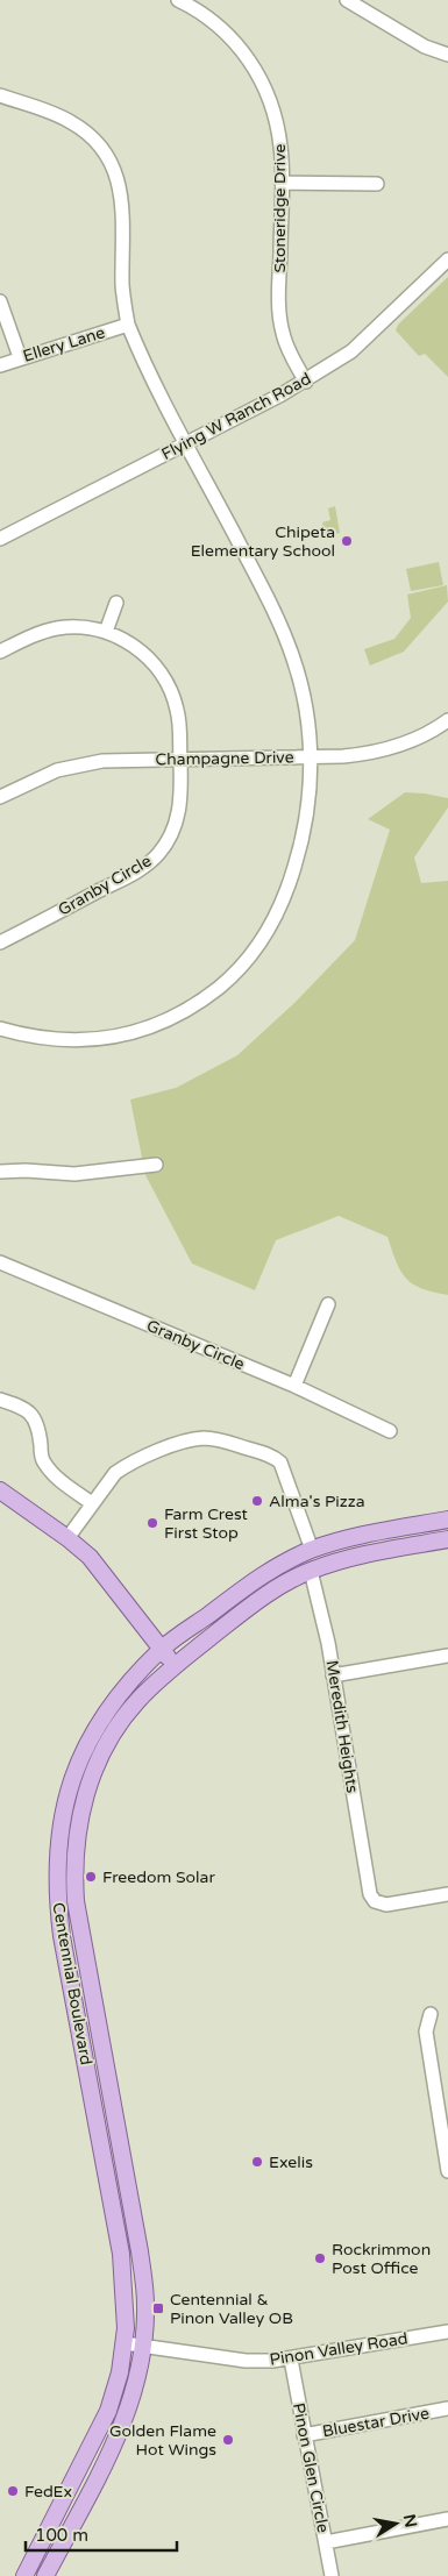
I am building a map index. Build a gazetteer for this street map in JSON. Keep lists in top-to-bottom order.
{
  "streets": {
    "main road": ["Centennial Boulevard"],
    "street": [
      "Stoneridge Drive",
      "Ellery Lane",
      "Flying W Ranch Road",
      "Champagne Drive",
      "Granby Circle",
      "Meredith Heights",
      "Pinon Valley Road",
      "Bluestar Drive",
      "Pinon Glen Circle"
    ]
  },
  "crossings": [
    ["Stoneridge Drive", "Flying W Ranch Road"],
    ["Champagne Drive", "Granby Circle"],
    ["Meredith Heights", "Centennial Boulevard"],
    ["Centennial Boulevard", "Pinon Valley Road"],
    ["Pinon Valley Road", "Pinon Glen Circle"],
    ["Bluestar Drive", "Pinon Glen Circle"]
  ],
  "places": {
    "other": [
      "Chipeta Elementary School",
      "Alma's Pizza",
      "Farm Crest First Stop",
      "Freedom Solar",
      "Exelis",
      "Rockrimmon Post Office",
      "Golden Flame Hot Wings",
      "FedEx"
    ],
    "transit": ["Centennial & Pinon Valley OB"]
  },
  "scale_bar": "100 m",
  "north": "right"
}
